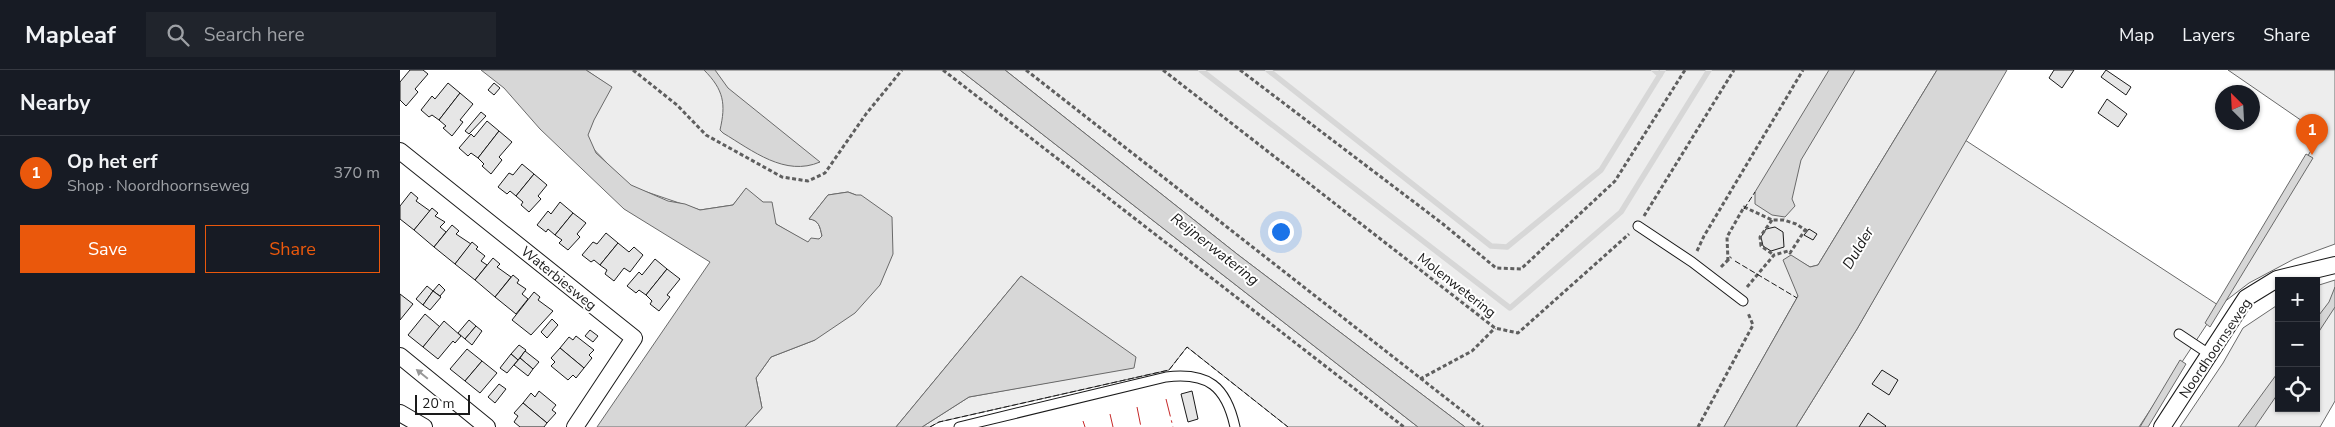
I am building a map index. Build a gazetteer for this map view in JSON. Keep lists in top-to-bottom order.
{
  "streets": {
    "street": ["Waterbiesweg", "Noordhoornseweg"],
    "path": ["Molenwetering"]
  },
  "water": ["Dulder", "Reijnerwatering"],
  "scale_bar": "20 m",
  "north": "top left",
  "page": {
    "header": "Mapleaf",
    "search": "Search here",
    "nav": ["Map", "Layers", "Share"],
    "heading": "Nearby",
    "pins": "1",
    "list": [
      {
        "mark": "1",
        "name": "Op het erf",
        "note": "Shop · Noordhoornseweg",
        "value": "370 m"
      }
    ],
    "buttons": ["Save", "Share"],
    "map_buttons": ["+", "−"],
    "scale": "20 m"
  }
}
